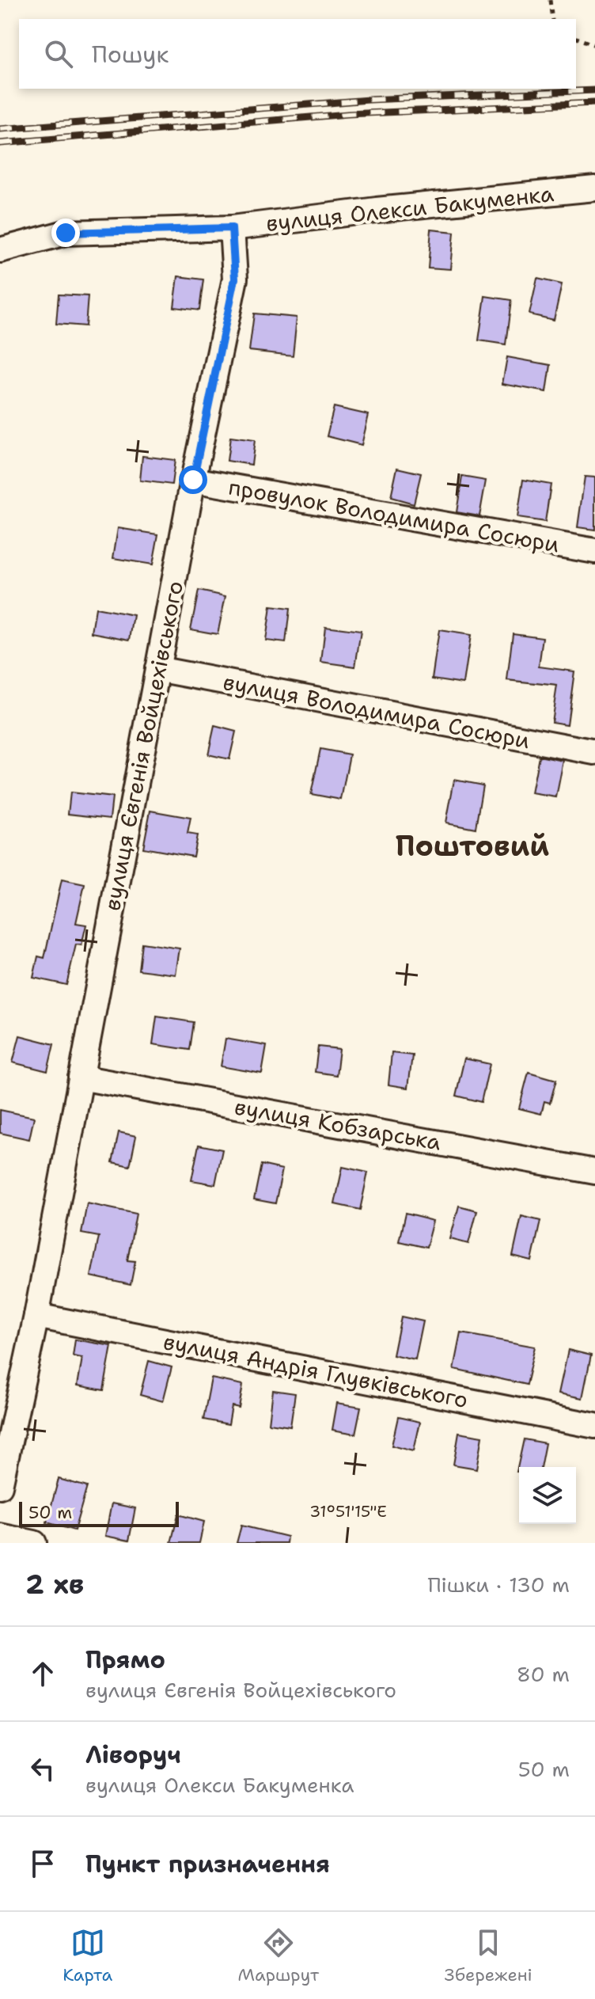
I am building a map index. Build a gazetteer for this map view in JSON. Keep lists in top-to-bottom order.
{
  "streets": {
    "street": [
      "вулиця Олекси Бакуменка",
      "провулок Володимира Сосюри",
      "вулиця Володимира Сосюри",
      "вулиця Євгенія Войцехівського",
      "вулиця Кобзарська",
      "вулиця Андрія Глувківського"
    ]
  },
  "crossings": [
    ["вулиця Олекси Бакуменка", "вулиця Євгенія Войцехівського"],
    ["провулок Володимира Сосюри", "вулиця Євгенія Войцехівського"],
    ["вулиця Володимира Сосюри", "вулиця Євгенія Войцехівського"],
    ["вулиця Євгенія Войцехівського", "вулиця Кобзарська"],
    ["вулиця Євгенія Войцехівського", "вулиця Андрія Глувківського"]
  ],
  "districts": ["Поштовий"],
  "scale_bar": "50 m",
  "page": {
    "search": "Пошук",
    "scale": "50 m",
    "heading": ["2 хв", "Пішки · 130 m"],
    "list": [
      ["Прямо", "вулиця Євгенія Войцехівського", "80 m"],
      ["Ліворуч", "вулиця Олекси Бакуменка", "50 m"],
      "Пункт призначення"
    ],
    "nav": ["Карта", "Маршрут", "Збережені"]
  },
  "coordinates": ["31°51'15\"E"]
}
